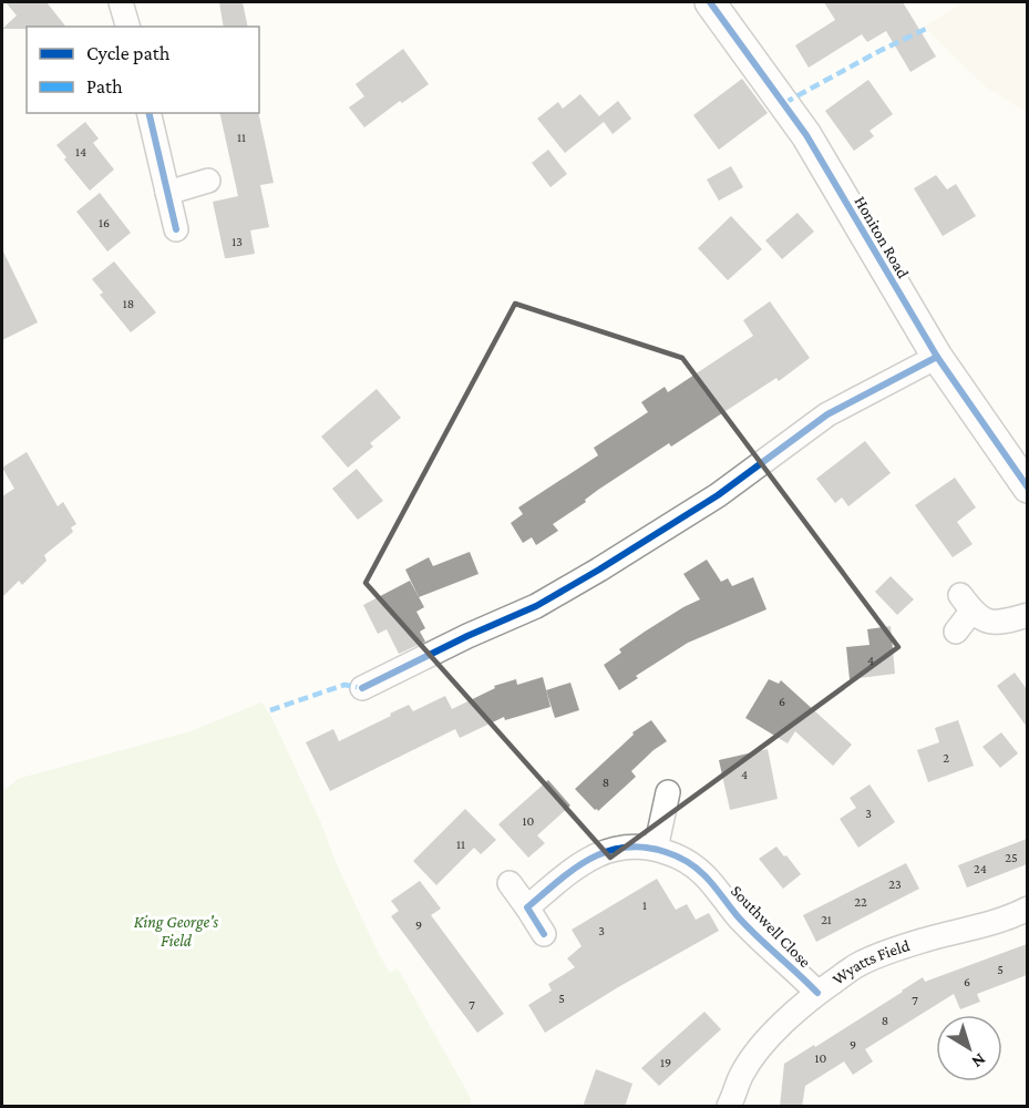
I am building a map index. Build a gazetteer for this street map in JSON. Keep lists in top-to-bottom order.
{
  "streets": {
    "street": ["Honiton Road", "Southwell Close", "Wyatts Field"]
  },
  "crossings": [
    ["Southwell Close", "Wyatts Field"]
  ],
  "parks": ["King George's Field"],
  "house_numbers": [
    "11",
    "14",
    "16",
    "13",
    "18",
    "4",
    "6",
    "2",
    "4",
    "8",
    "3",
    "10",
    "11",
    "25",
    "24",
    "23",
    "22",
    "1",
    "21",
    "9",
    "3",
    "5",
    "6",
    "5",
    "7",
    "7",
    "8",
    "9",
    "10",
    "19"
  ],
  "legend": ["Cycle path", "Path"],
  "north": "bottom right"
}
